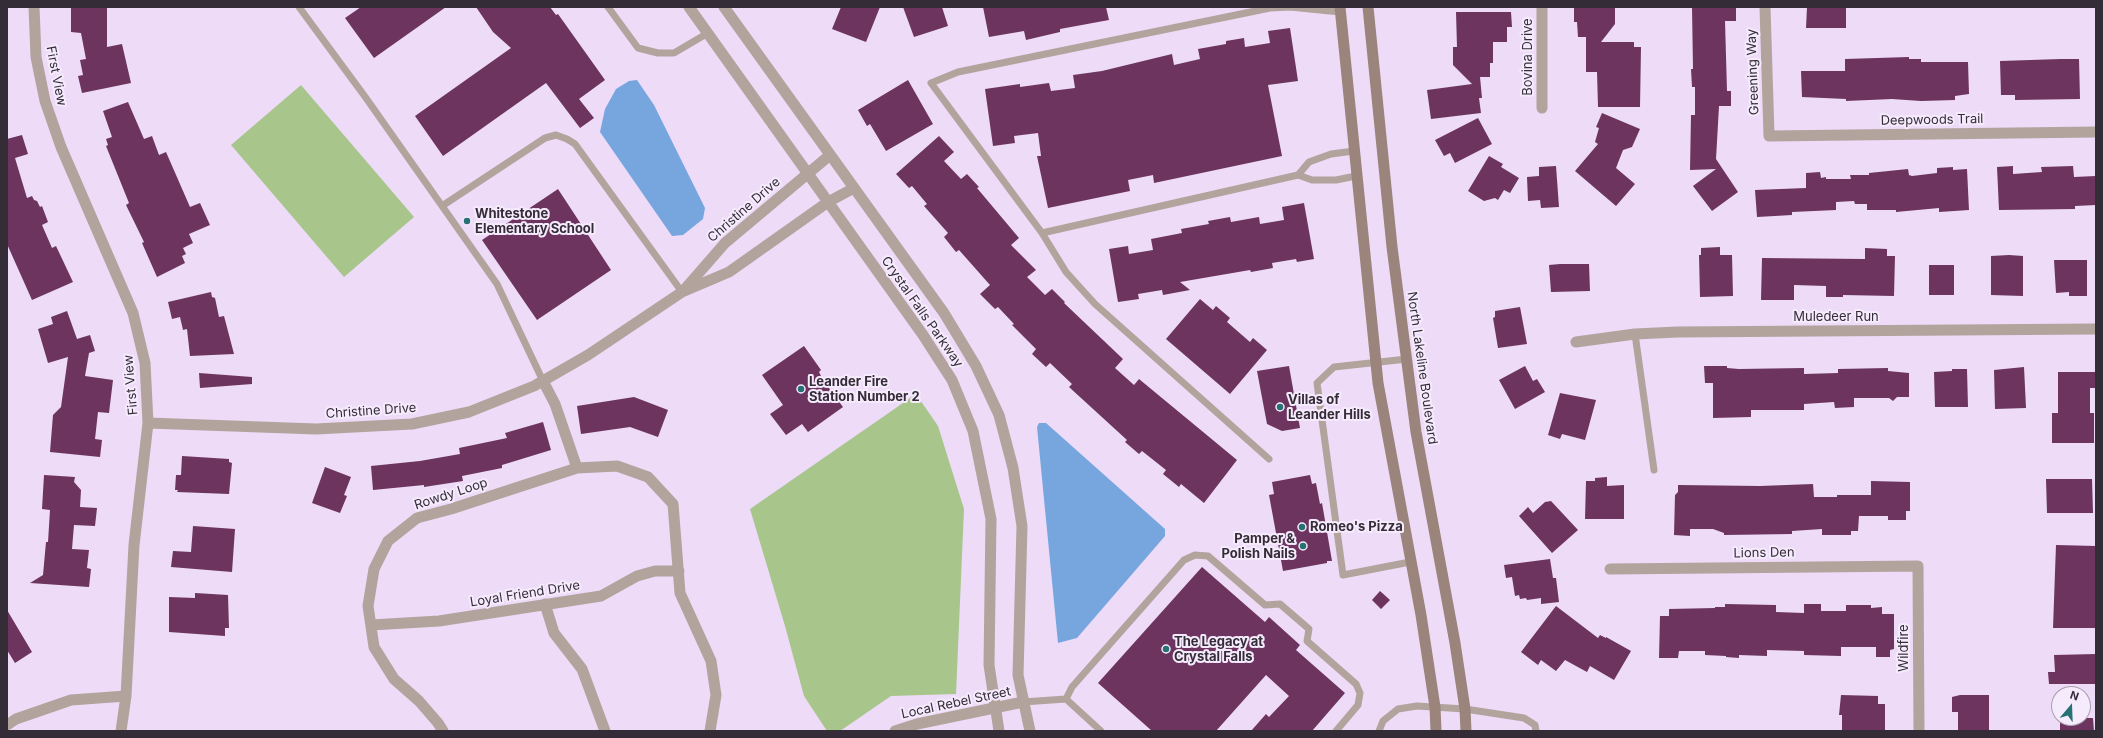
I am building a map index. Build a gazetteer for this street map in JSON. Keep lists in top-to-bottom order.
{
  "streets": {
    "main road": ["North Lakeline Boulevard"],
    "street": [
      "Bovina Drive",
      "Greening Way",
      "First View",
      "Deepwoods Trail",
      "Christine Drive",
      "Crystal Falls Parkway",
      "Muledeer Run",
      "Rowdy Loop",
      "Lions Den",
      "Loyal Friend Drive",
      "Wildfire",
      "Local Rebel Street"
    ]
  },
  "crossings": [
    ["Greening Way", "Deepwoods Trail"],
    ["First View", "Christine Drive"],
    ["Christine Drive", "Crystal Falls Parkway"],
    ["Crystal Falls Parkway", "Local Rebel Street"],
    ["Rowdy Loop", "Loyal Friend Drive"],
    ["Lions Den", "Wildfire"]
  ],
  "places": [
    "Whitestone Elementary School",
    "Leander Fire Station Number 2",
    "Villas of Leander Hills",
    "Romeo's Pizza",
    "Pamper & Polish Nails",
    "The Legacy at Crystal Falls"
  ],
  "north": "top"
}
